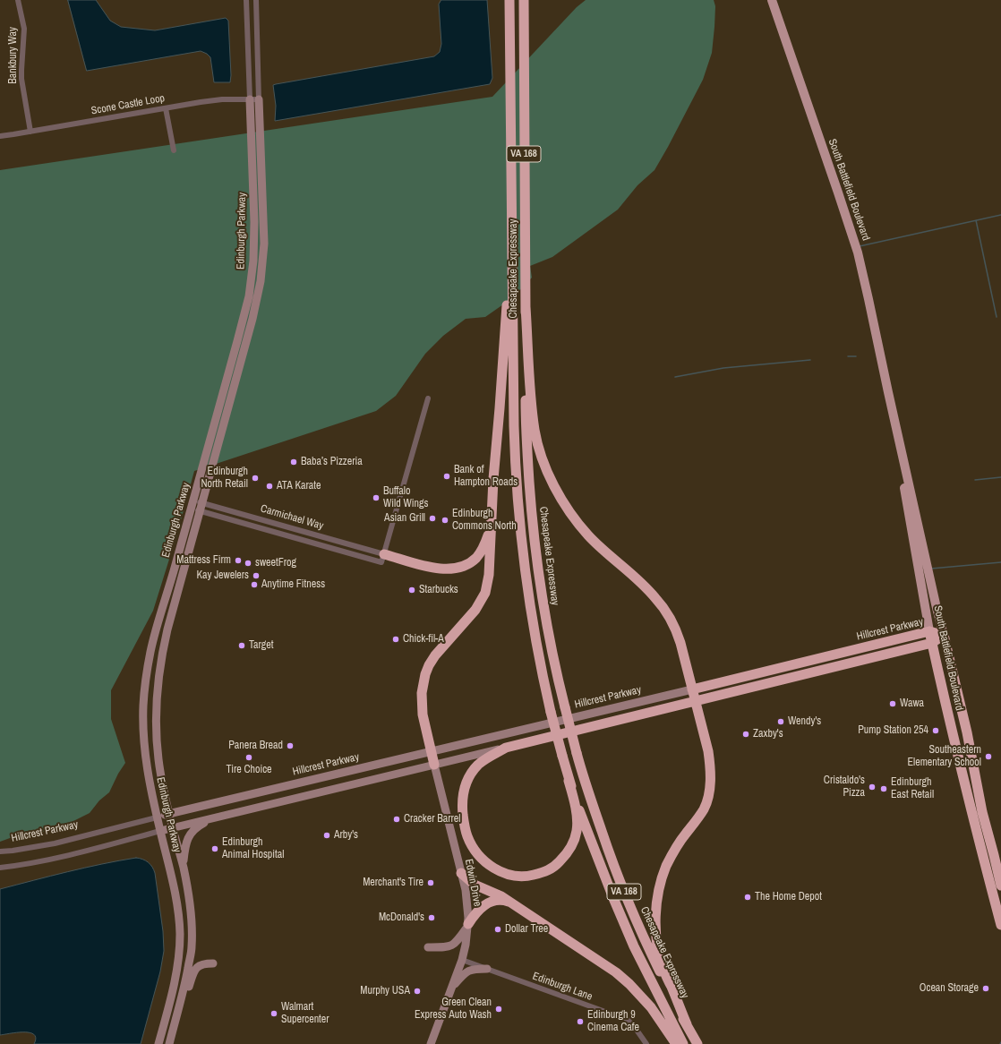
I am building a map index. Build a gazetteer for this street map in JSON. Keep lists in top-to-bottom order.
{
  "streets": {
    "highway": [
      "VA 168",
      "South Battlefield Boulevard",
      "Chesapeake Expressway",
      "Hillcrest Parkway"
    ],
    "street": [
      "Bankbury Way",
      "Scone Castle Loop",
      "Edinburgh Parkway",
      "Carmichael Way",
      "Edwin Drive",
      "Edinburgh Lane"
    ]
  },
  "crossings": [
    ["Bankbury Way", "Scone Castle Loop"],
    ["Scone Castle Loop", "Edinburgh Parkway"],
    ["South Battlefield Boulevard", "Hillcrest Parkway"],
    ["Edinburgh Parkway", "Carmichael Way"],
    ["Edinburgh Parkway", "Hillcrest Parkway"],
    ["Edwin Drive", "Edinburgh Lane"]
  ],
  "places": [
    "Baba’s Pizzeria",
    "Bank of Hampton Roads",
    "Edinburgh North Retail",
    "ATA Karate",
    "Buffalo Wild Wings",
    "Asian Grill",
    "Edinburgh Commons North",
    "Mattress Firm",
    "sweetFrog",
    "Kay Jewelers",
    "Anytime Fitness",
    "Starbucks",
    "Chick-fil-A",
    "Target",
    "Wawa",
    "Wendy's",
    "Pump Station 254",
    "Zaxby's",
    "Panera Bread",
    "Southeastern Elementary School",
    "Tire Choice",
    "Cristaldo's Pizza",
    "Edinburgh East Retail",
    "Cracker Barrel",
    "Arby's",
    "Edinburgh Animal Hospital",
    "Merchant's Tire",
    "The Home Depot",
    "McDonald's",
    "Dollar Tree",
    "Ocean Storage",
    "Murphy USA",
    "Green Clean Express Auto Wash",
    "Walmart Supercenter",
    "Edinburgh 9 Cinema Cafe"
  ]
}
